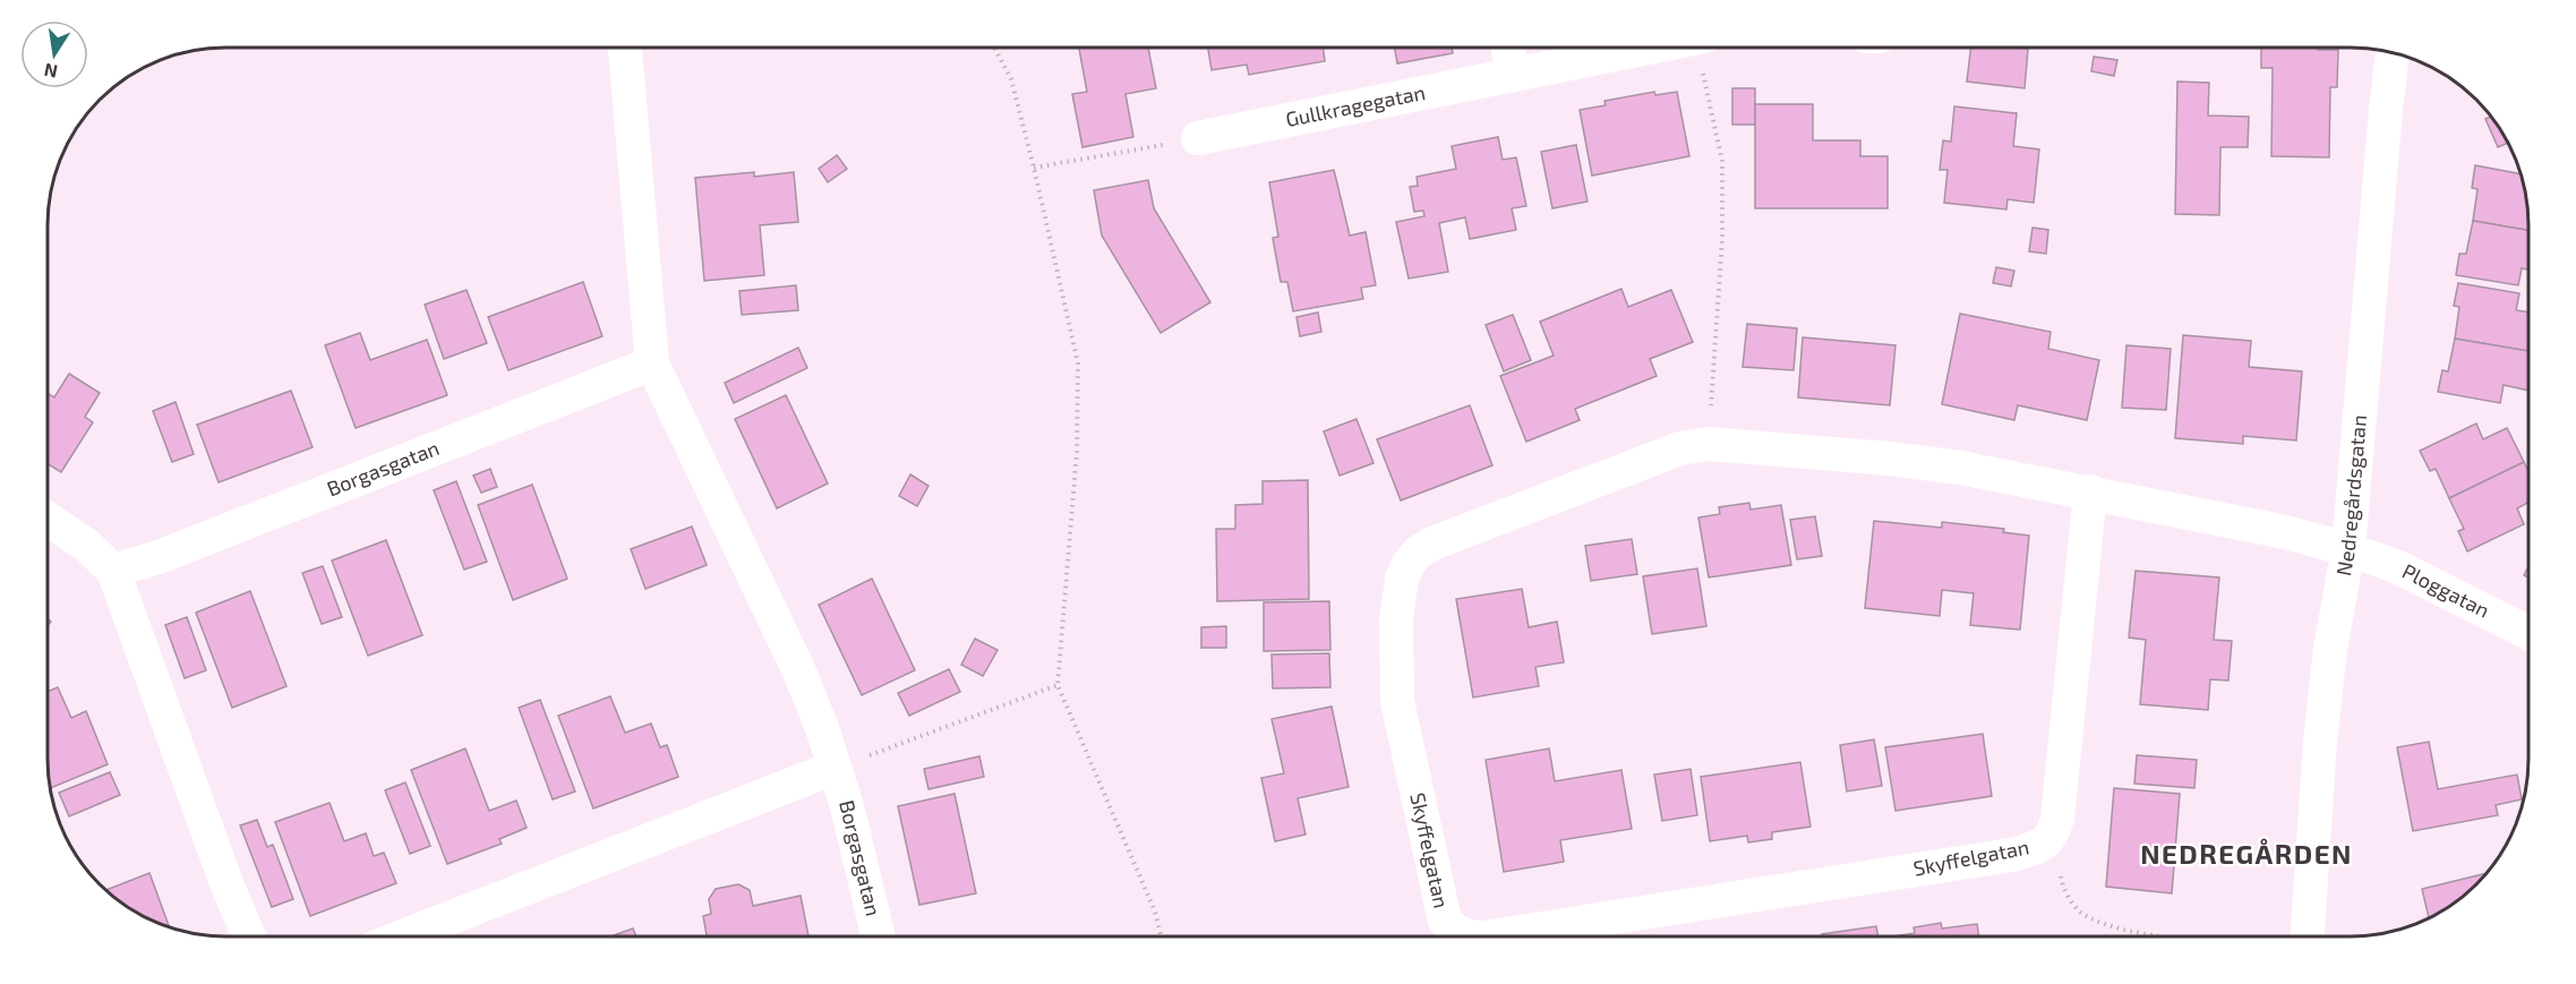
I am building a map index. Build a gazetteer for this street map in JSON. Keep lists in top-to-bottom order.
{
  "streets": {
    "street": [
      "Gullkragegatan",
      "Borgasgatan",
      "Nedregårdsgatan",
      "Ploggatan",
      "Skyffelgatan"
    ]
  },
  "crossings": [
    ["Nedregårdsgatan", "Ploggatan"],
    ["Nedregårdsgatan", "Skyffelgatan"],
    ["Ploggatan", "Skyffelgatan"]
  ],
  "districts": ["NEDREGÅRDEN"],
  "north": "bottom"
}
